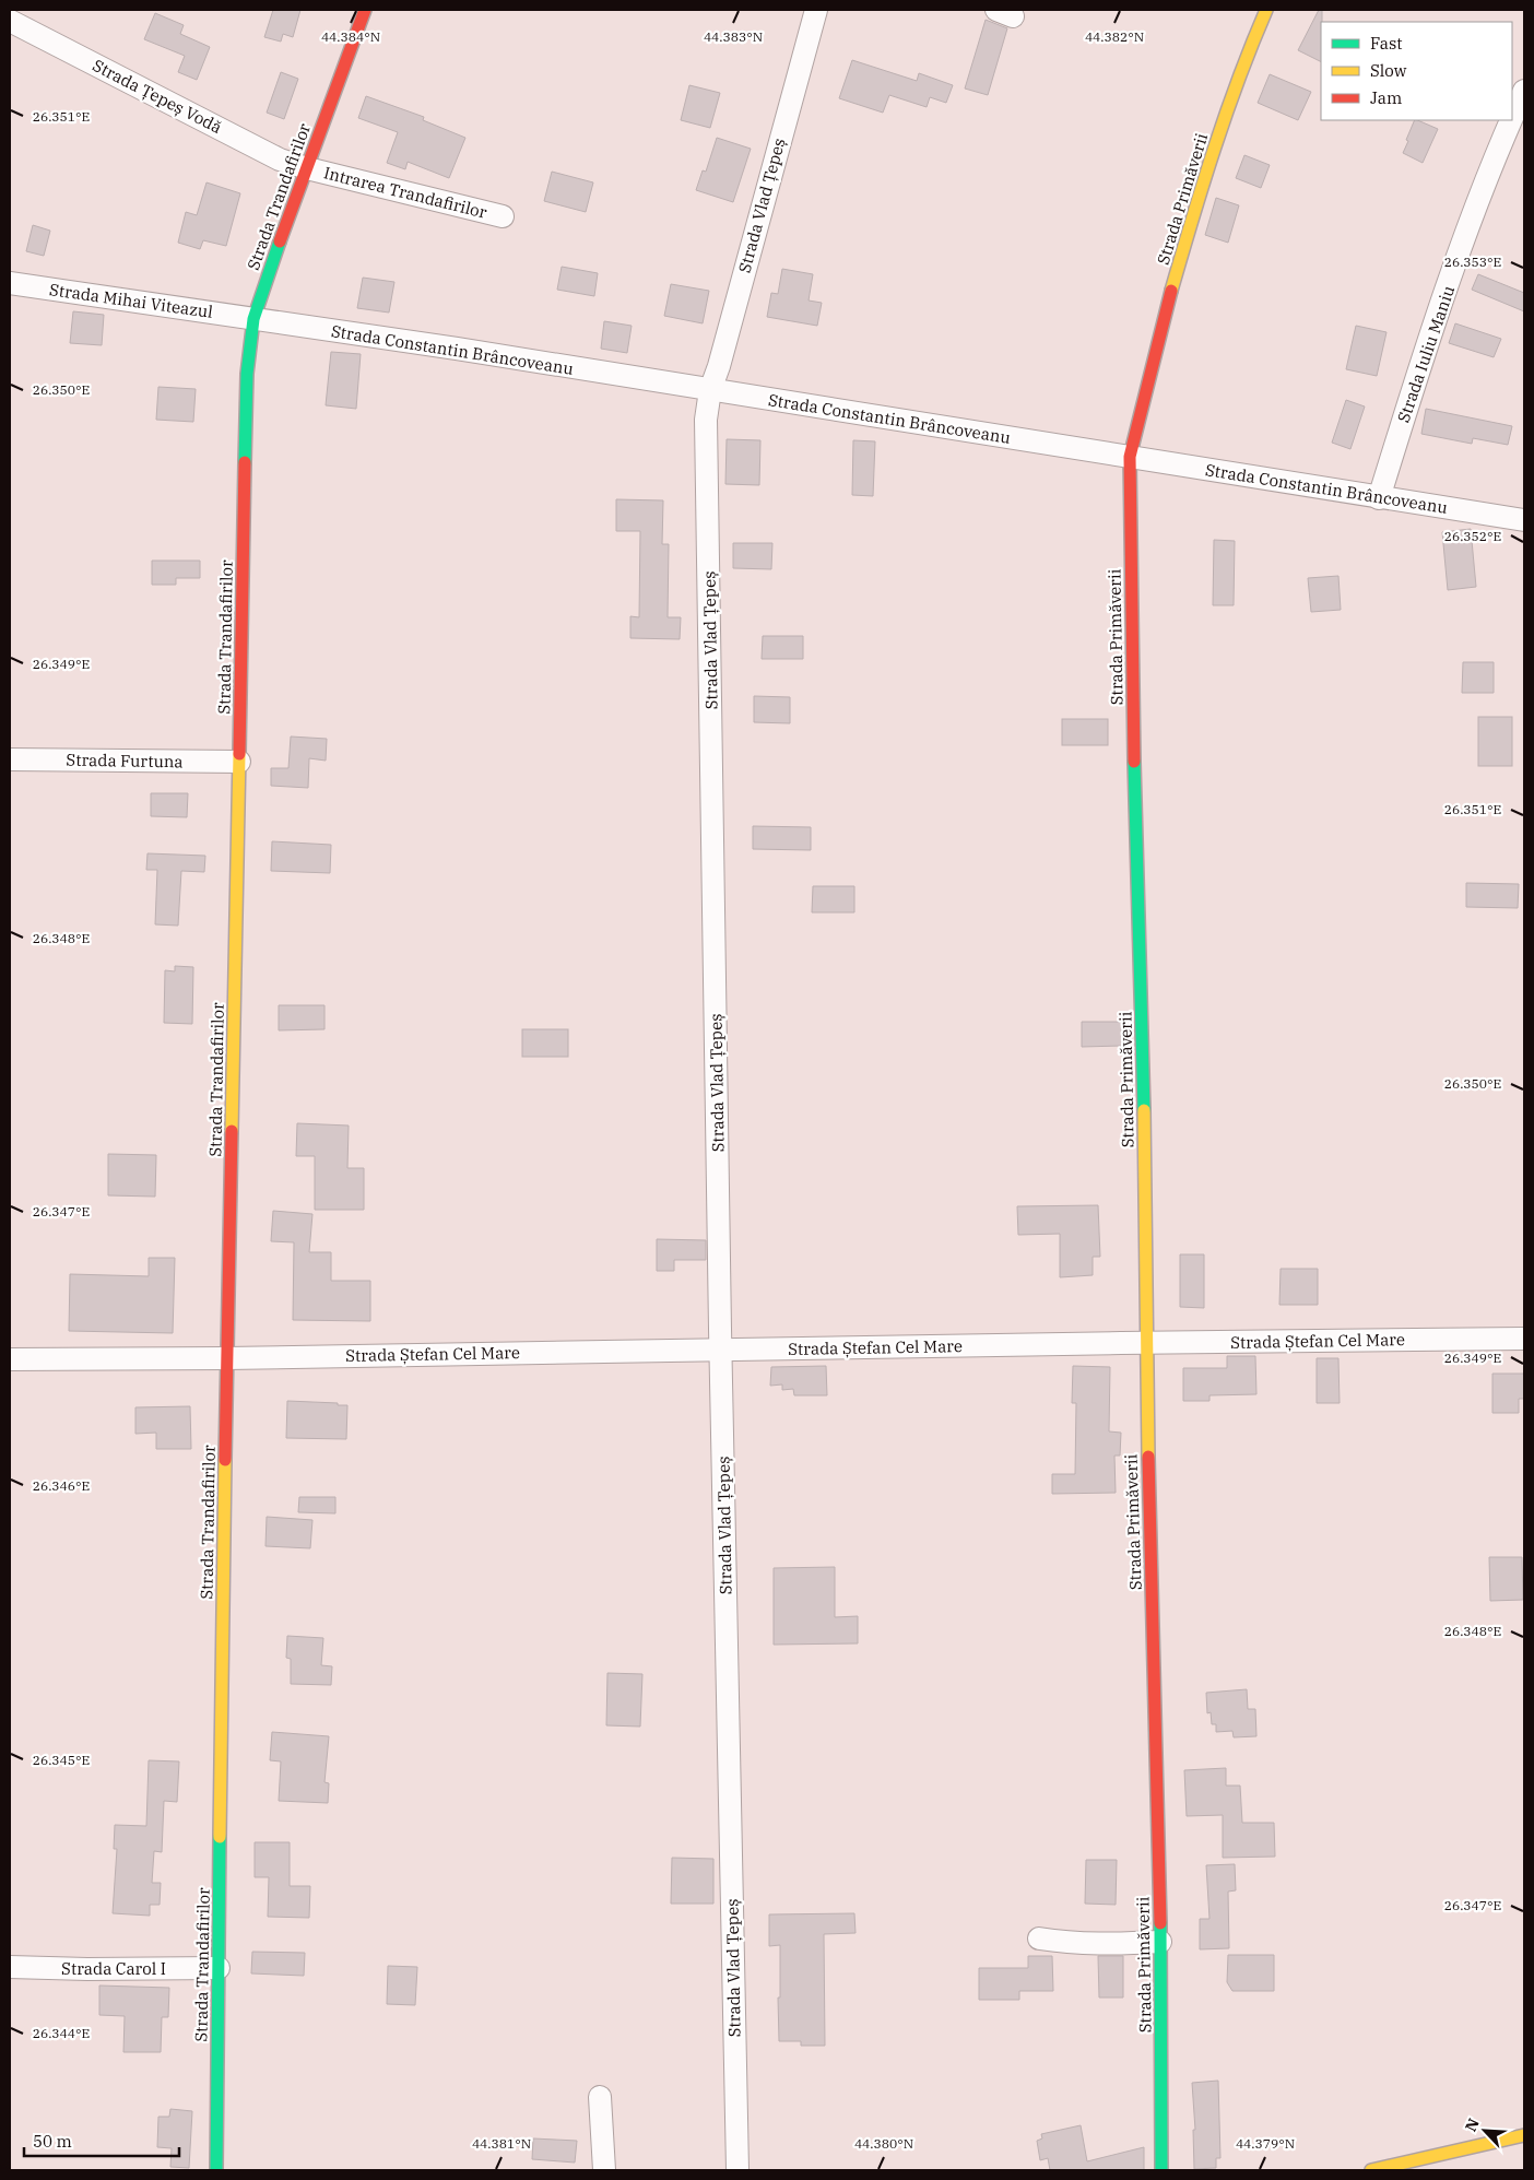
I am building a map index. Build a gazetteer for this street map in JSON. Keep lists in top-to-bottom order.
{
  "streets": {
    "main road": ["Strada Trandafirilor", "Strada Primăverii"],
    "street": [
      "Strada Țepeș Vodă",
      "Intrarea Trandafirilor",
      "Strada Vlad Țepeș",
      "Strada Mihai Viteazul",
      "Strada Constantin Brâncoveanu",
      "Strada Iuliu Maniu",
      "Strada Furtuna",
      "Strada Ștefan Cel Mare",
      "Strada Carol I"
    ]
  },
  "crossings": [
    ["Strada Țepeș Vodă", "Intrarea Trandafirilor"],
    ["Strada Țepeș Vodă", "Strada Trandafirilor"],
    ["Intrarea Trandafirilor", "Strada Trandafirilor"],
    ["Strada Trandafirilor", "Strada Mihai Viteazul"],
    ["Strada Trandafirilor", "Strada Constantin Brâncoveanu"],
    ["Strada Trandafirilor", "Strada Furtuna"],
    ["Strada Trandafirilor", "Strada Ștefan Cel Mare"],
    ["Strada Trandafirilor", "Strada Carol I"],
    ["Strada Primăverii", "Strada Constantin Brâncoveanu"],
    ["Strada Primăverii", "Strada Ștefan Cel Mare"],
    ["Strada Vlad Țepeș", "Strada Constantin Brâncoveanu"],
    ["Strada Vlad Țepeș", "Strada Ștefan Cel Mare"],
    ["Strada Mihai Viteazul", "Strada Constantin Brâncoveanu"],
    ["Strada Constantin Brâncoveanu", "Strada Iuliu Maniu"]
  ],
  "legend": ["Fast", "Slow", "Jam"],
  "scale_bar": "50 m",
  "north": "top left",
  "coordinates": [
    "44.384°N",
    "44.383°N",
    "44.382°N",
    "26.351°E",
    "26.353°E",
    "26.350°E",
    "26.352°E",
    "26.349°E",
    "26.348°E",
    "26.347°E",
    "26.346°E",
    "26.345°E",
    "26.344°E",
    "44.381°N",
    "44.380°N",
    "44.379°N"
  ]
}
